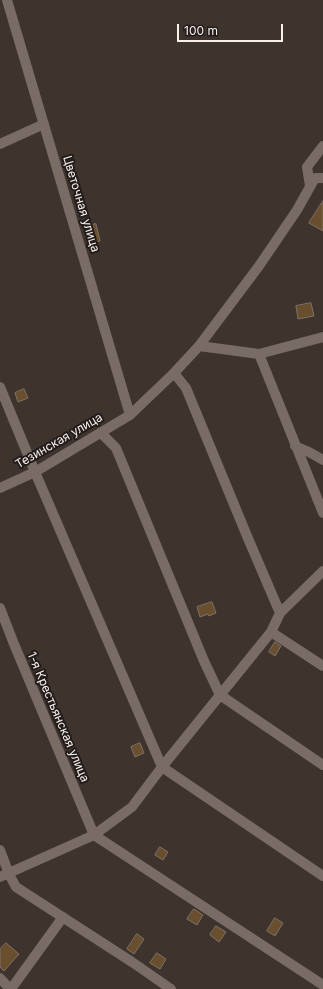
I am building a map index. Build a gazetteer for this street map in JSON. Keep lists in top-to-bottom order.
{
  "streets": {
    "street": ["Цветочная улица", "Тезинская улица", "1-я Крестьянская улица"]
  },
  "crossings": [
    ["Цветочная улица", "Тезинская улица"]
  ],
  "scale_bar": "100 m"
}
